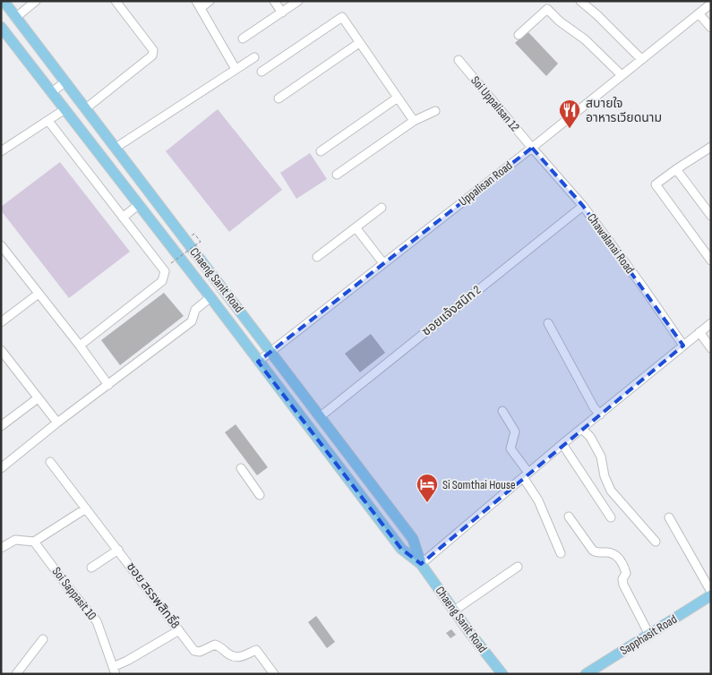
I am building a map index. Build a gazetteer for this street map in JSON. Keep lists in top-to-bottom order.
{
  "streets": {
    "main road": ["Chaeng Sanit Road", "Sapphasit Road"],
    "street": [
      "Soi Uppalisan 12",
      "Uppalisan Road",
      "Chawalanai Road",
      "ซอยแจ้งสนิท 2",
      "Soi Sappasit 10",
      "ซอย สรรพสิทธิ์8"
    ]
  },
  "crossings": [
    ["Soi Uppalisan 12", "Uppalisan Road"],
    ["Soi Uppalisan 12", "Chawalanai Road"],
    ["Uppalisan Road", "Chawalanai Road"],
    ["Uppalisan Road", "Chaeng Sanit Road"],
    ["Chawalanai Road", "ซอยแจ้งสนิท 2"],
    ["Chaeng Sanit Road", "ซอยแจ้งสนิท 2"]
  ],
  "places": {
    "restaurant": ["สบายใจ อาหารเวียดนาม"],
    "hotel": ["Si Somthai House"]
  }
}
